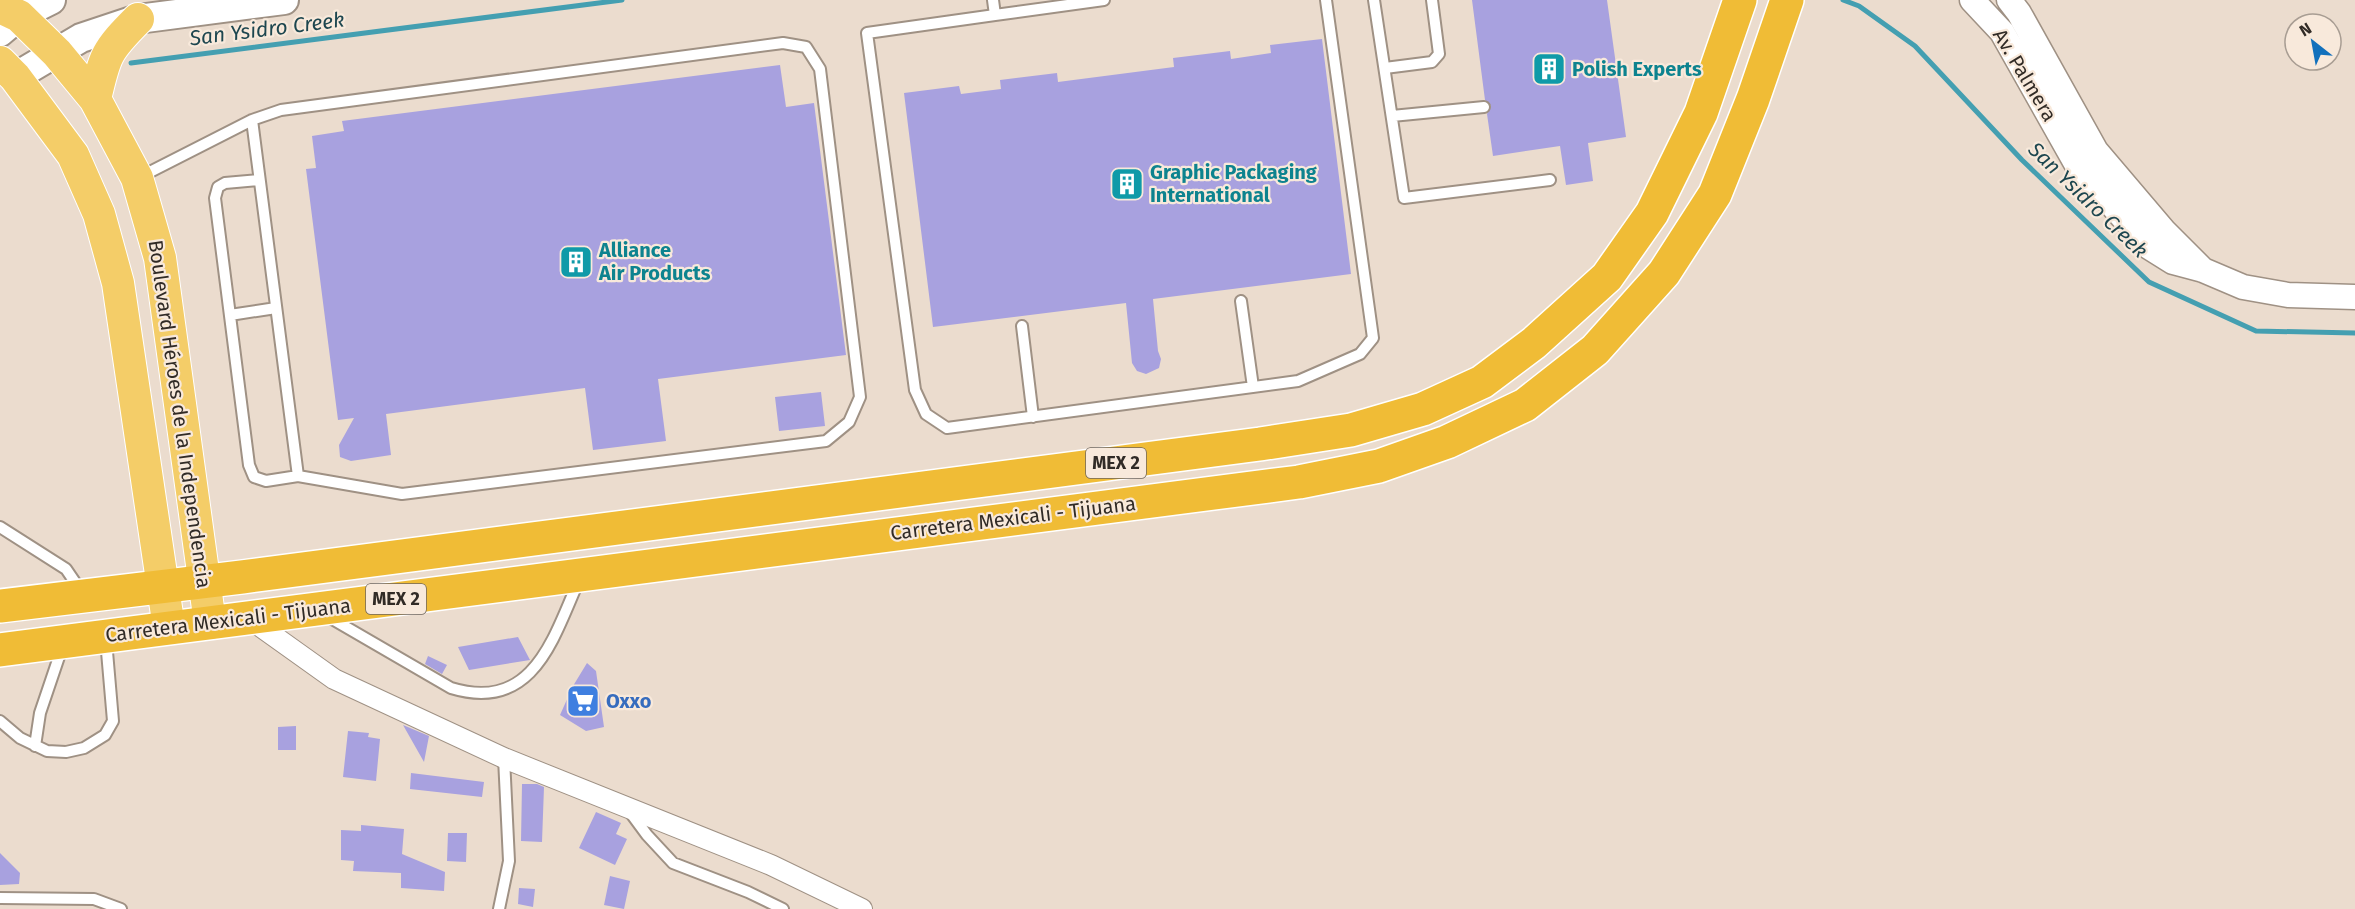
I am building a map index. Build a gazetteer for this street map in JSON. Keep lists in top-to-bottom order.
{
  "streets": {
    "highway": ["MEX 2", "Carretera Mexicali - Tijuana"],
    "main road": ["Boulevard Héroes de la Independencia"],
    "street": ["Av. Palmera"]
  },
  "crossings": [
    ["Boulevard Héroes de la Independencia", "Carretera Mexicali - Tijuana"]
  ],
  "water": ["San Ysidro Creek"],
  "places": {
    "building": ["Polish Experts", "Graphic Packaging International", "Alliance Air Products"],
    "supermarket": ["Oxxo"]
  },
  "north": "top left"
}
